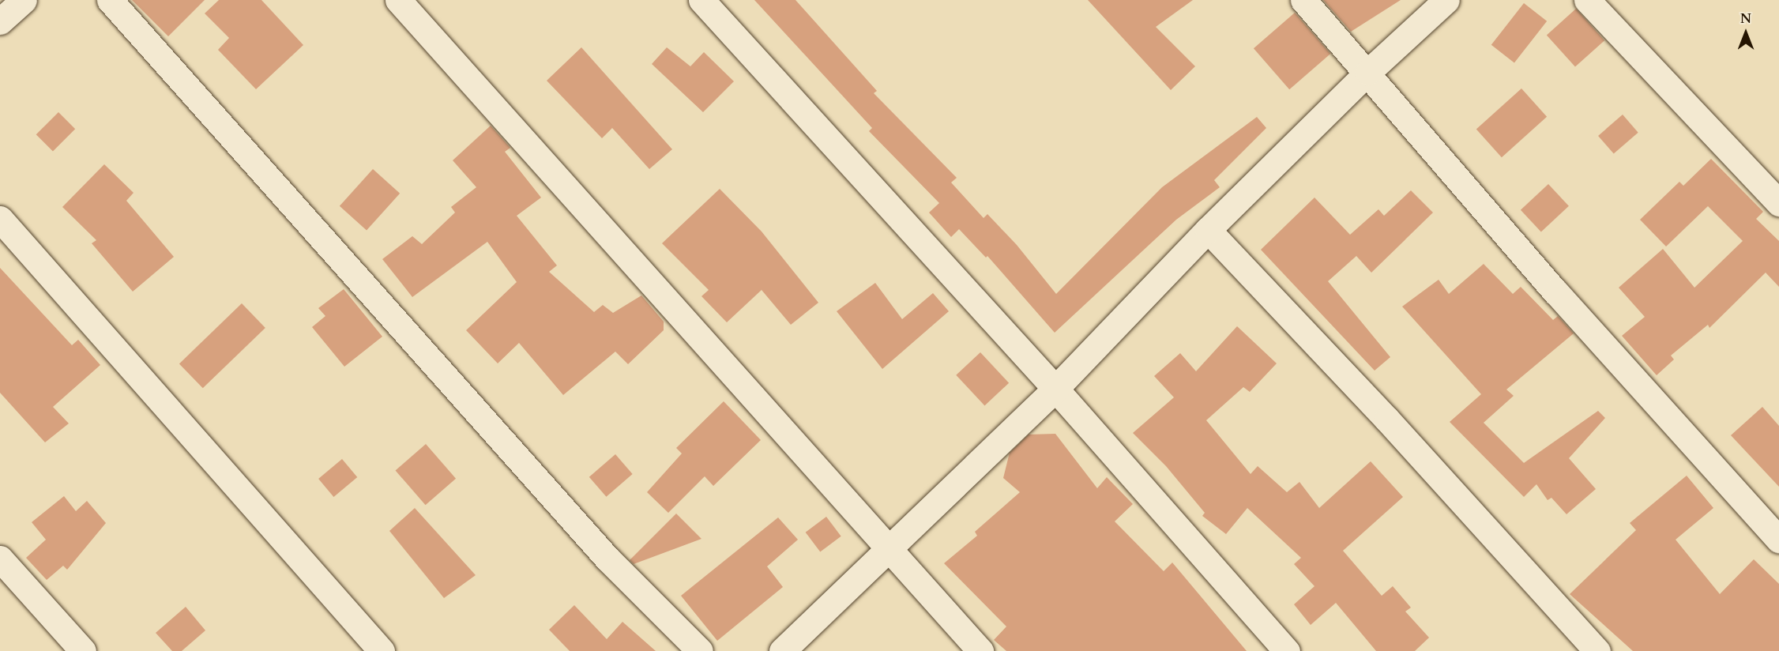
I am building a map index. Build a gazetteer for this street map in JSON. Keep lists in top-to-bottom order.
{
  "north": "top"
}
